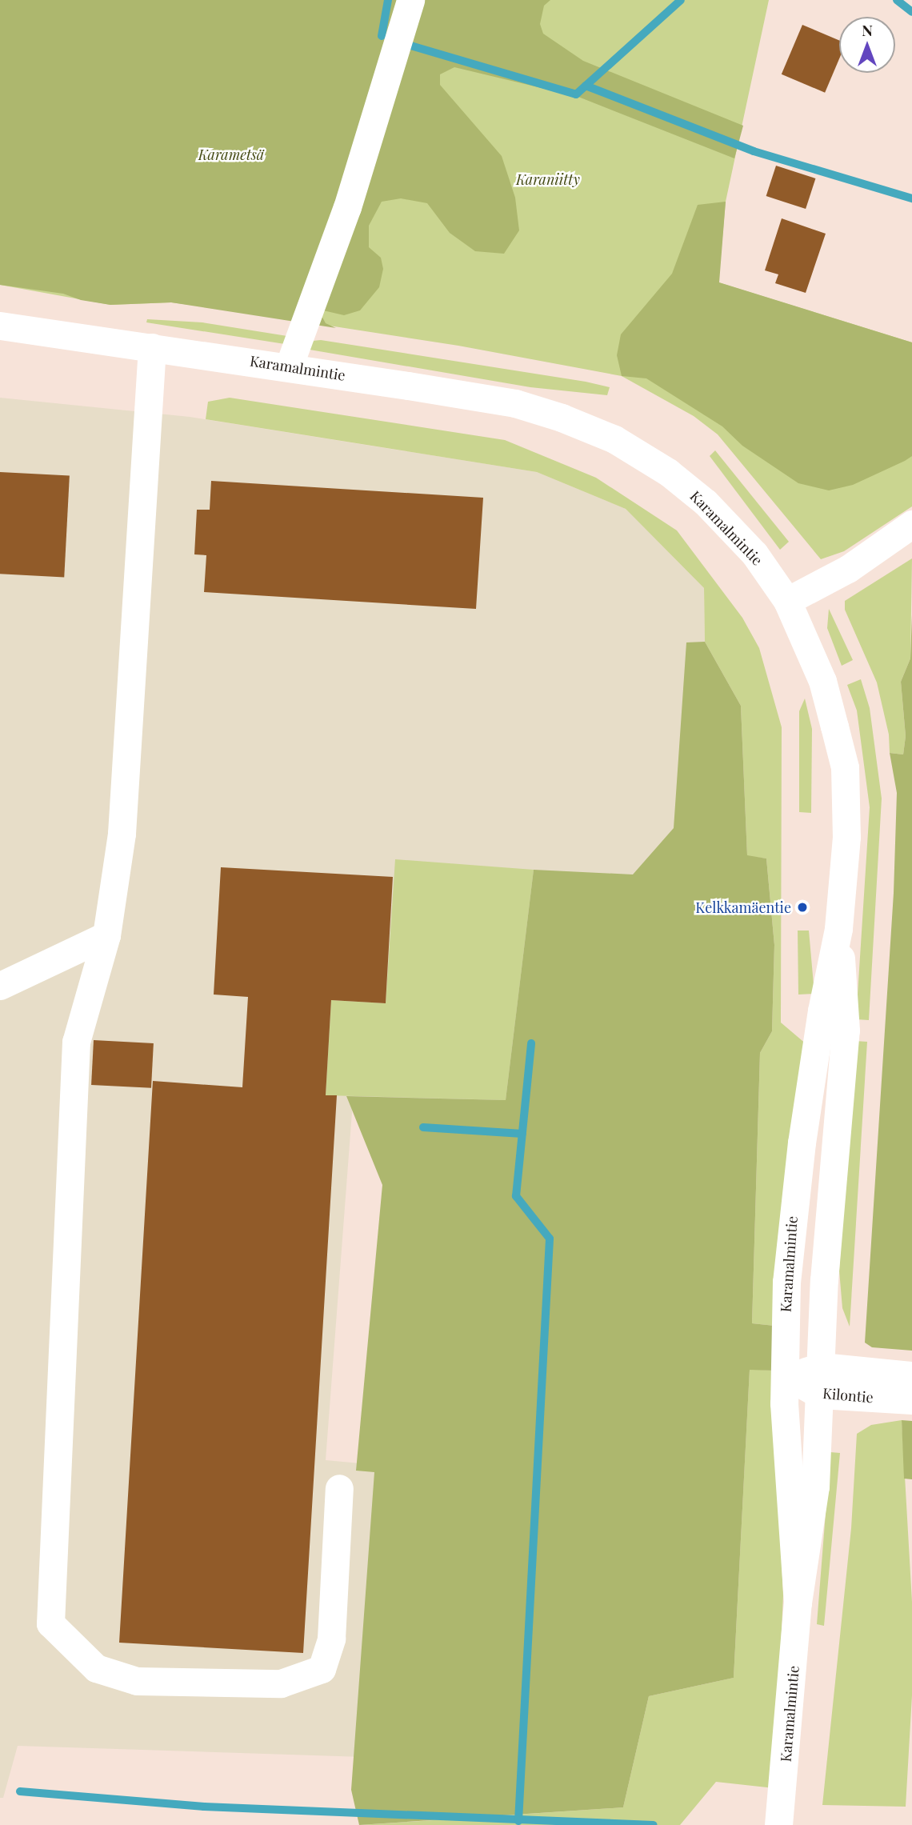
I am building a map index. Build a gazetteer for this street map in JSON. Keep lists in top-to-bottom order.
{
  "streets": {
    "street": ["Karamalmintie", "Kilontie"]
  },
  "crossings": [
    ["Karamalmintie", "Kilontie"]
  ],
  "parks": ["Karametsä", "Karaniitty"],
  "places": ["Kelkkamäentie"],
  "north": "top"
}
